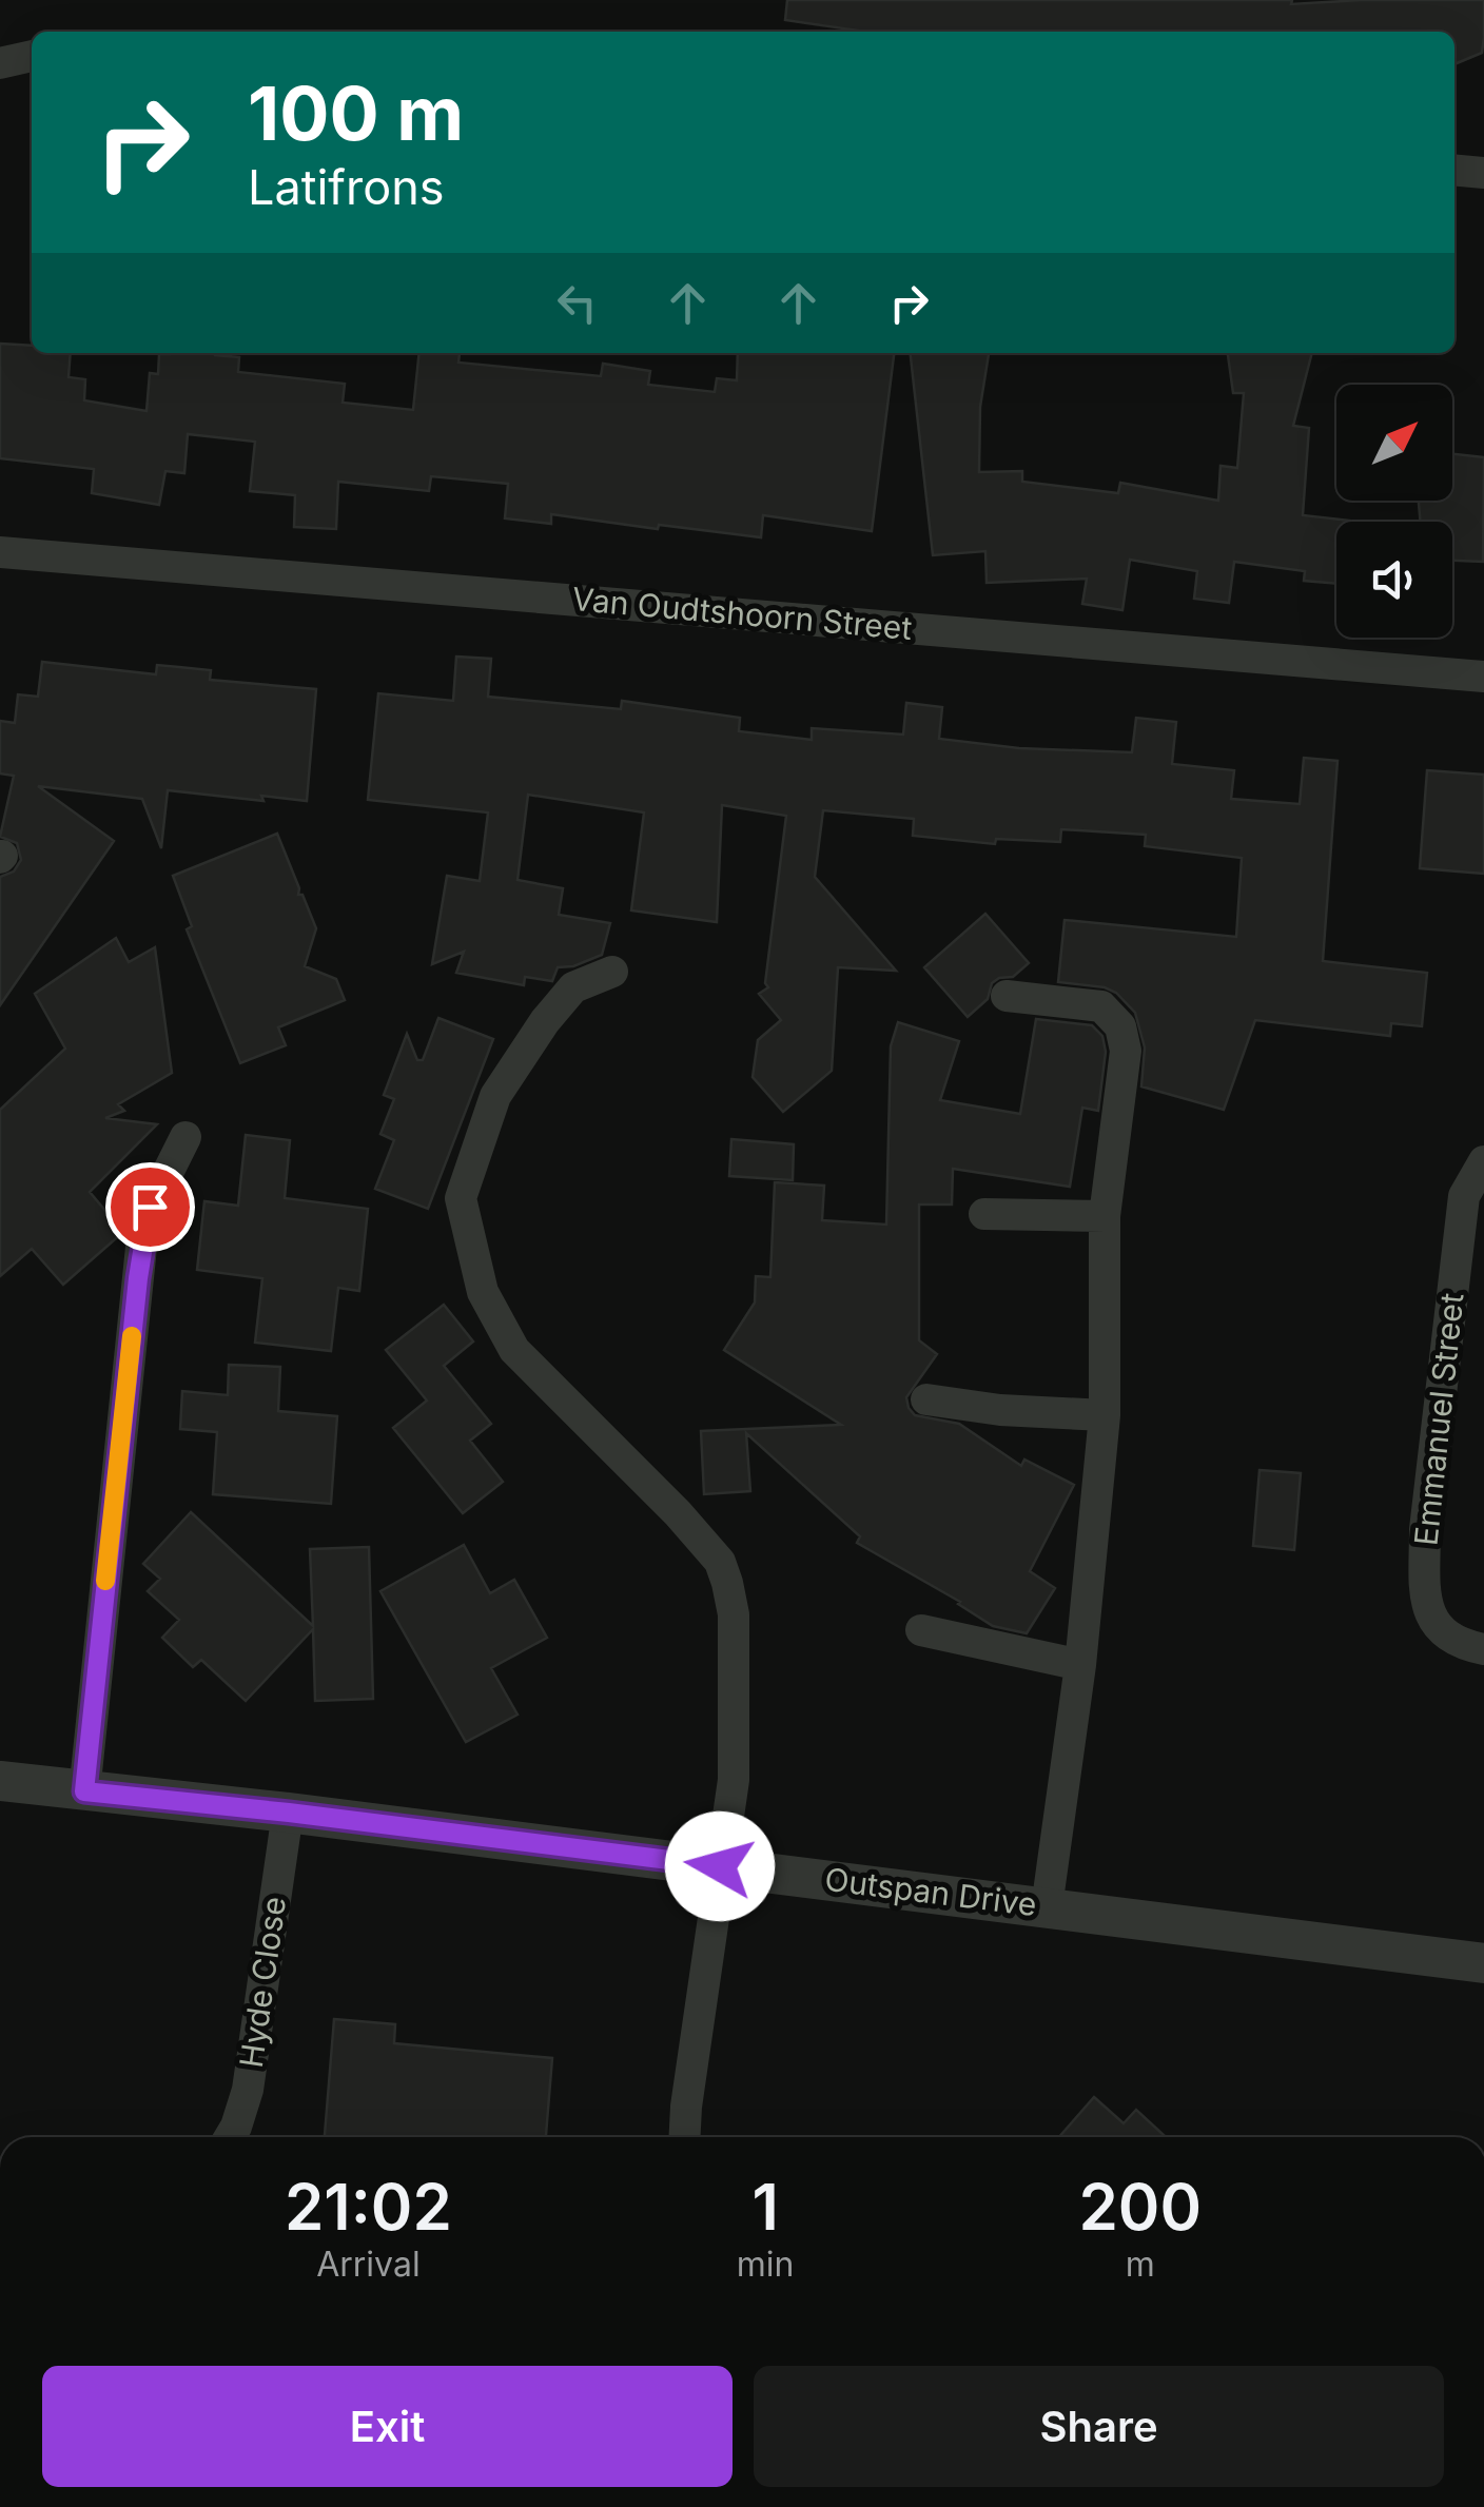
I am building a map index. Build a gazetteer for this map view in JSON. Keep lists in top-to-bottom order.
{
  "streets": {
    "street": [
      "Van Oudtshoorn Street",
      "Emmanuel Street",
      "Outspan Drive",
      "Hyde Close"
    ]
  },
  "crossings": [
    ["Outspan Drive", "Hyde Close"]
  ],
  "north": "top right",
  "page": {
    "turn": ["100 m", "Latifrons"],
    "eta": [
      "21:02",
      "Arrival",
      "1",
      "min",
      "200",
      "m"
    ],
    "buttons": ["Exit", "Share"]
  }
}
